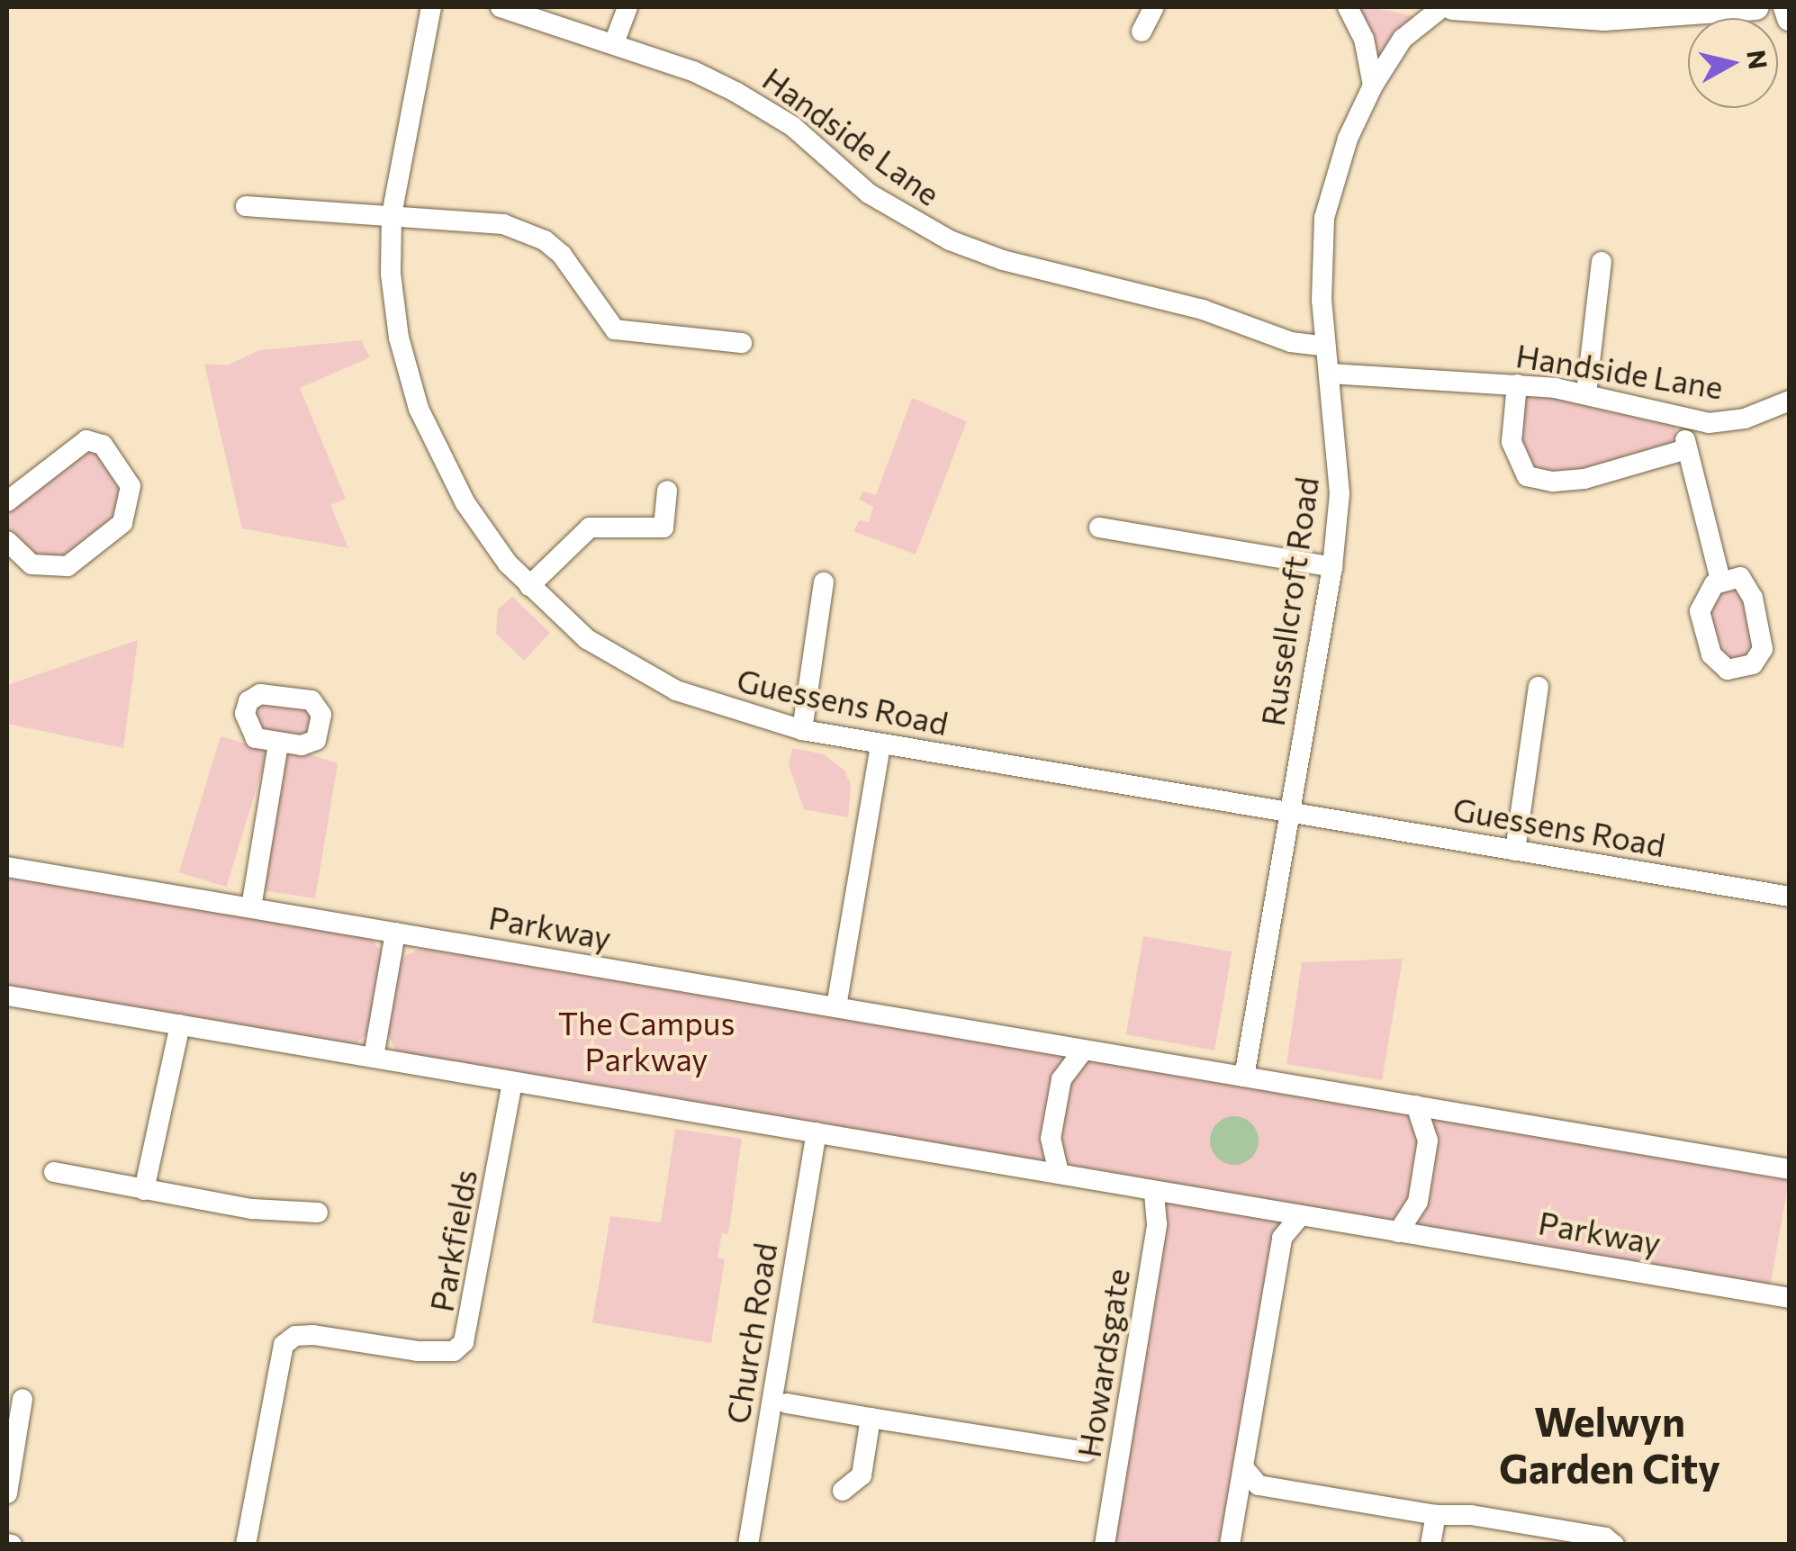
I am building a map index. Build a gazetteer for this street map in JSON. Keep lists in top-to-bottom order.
{
  "streets": {
    "street": [
      "Handside Lane",
      "Russellcroft Road",
      "Guessens Road",
      "Parkway",
      "Parkfields",
      "Church Road",
      "Howardsgate"
    ]
  },
  "crossings": [
    ["Handside Lane", "Russellcroft Road"],
    ["Russellcroft Road", "Guessens Road"],
    ["Russellcroft Road", "Parkway"],
    ["Parkway", "Parkfields"],
    ["Parkway", "Church Road"],
    ["Parkway", "Howardsgate"]
  ],
  "districts": ["Welwyn Garden City"],
  "parks": ["The Campus Parkway"],
  "north": "right"
}
